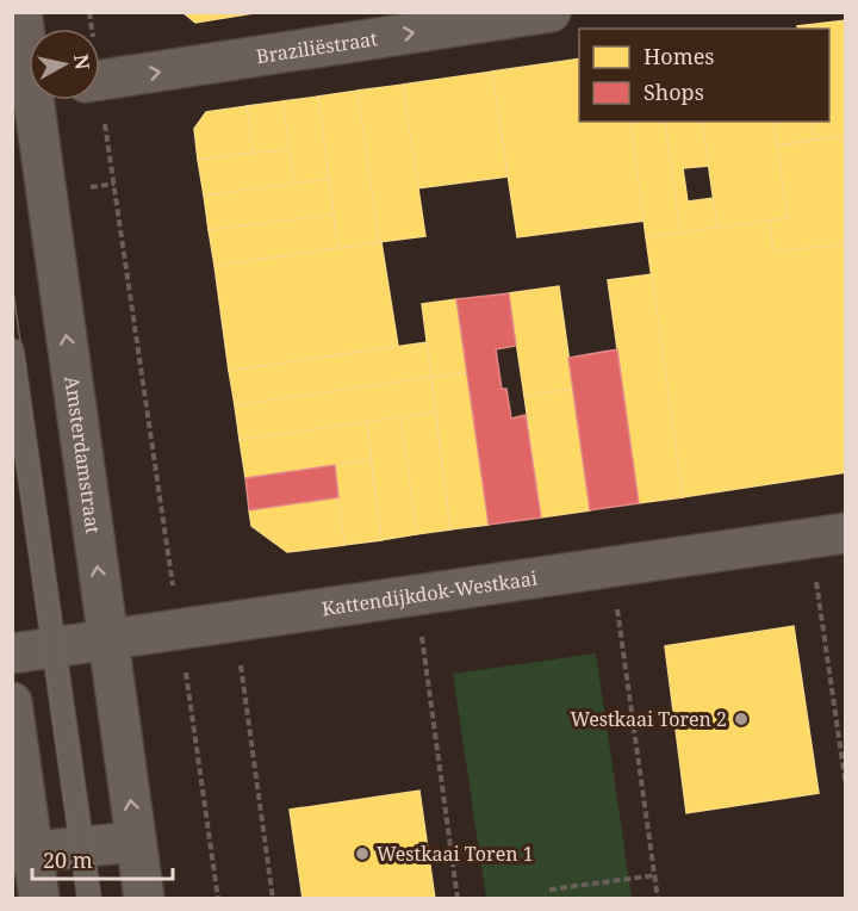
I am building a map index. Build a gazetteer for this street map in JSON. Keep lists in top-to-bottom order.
{
  "streets": {
    "street": ["Braziliëstraat", "Amsterdamstraat", "Kattendijkdok-Westkaai"]
  },
  "crossings": [
    ["Amsterdamstraat", "Kattendijkdok-Westkaai"]
  ],
  "one_way": ["Braziliëstraat", "Amsterdamstraat"],
  "places": ["Westkaai Toren 2", "Westkaai Toren 1"],
  "legend": ["Homes", "Shops"],
  "scale_bar": "20 m",
  "north": "right"
}
